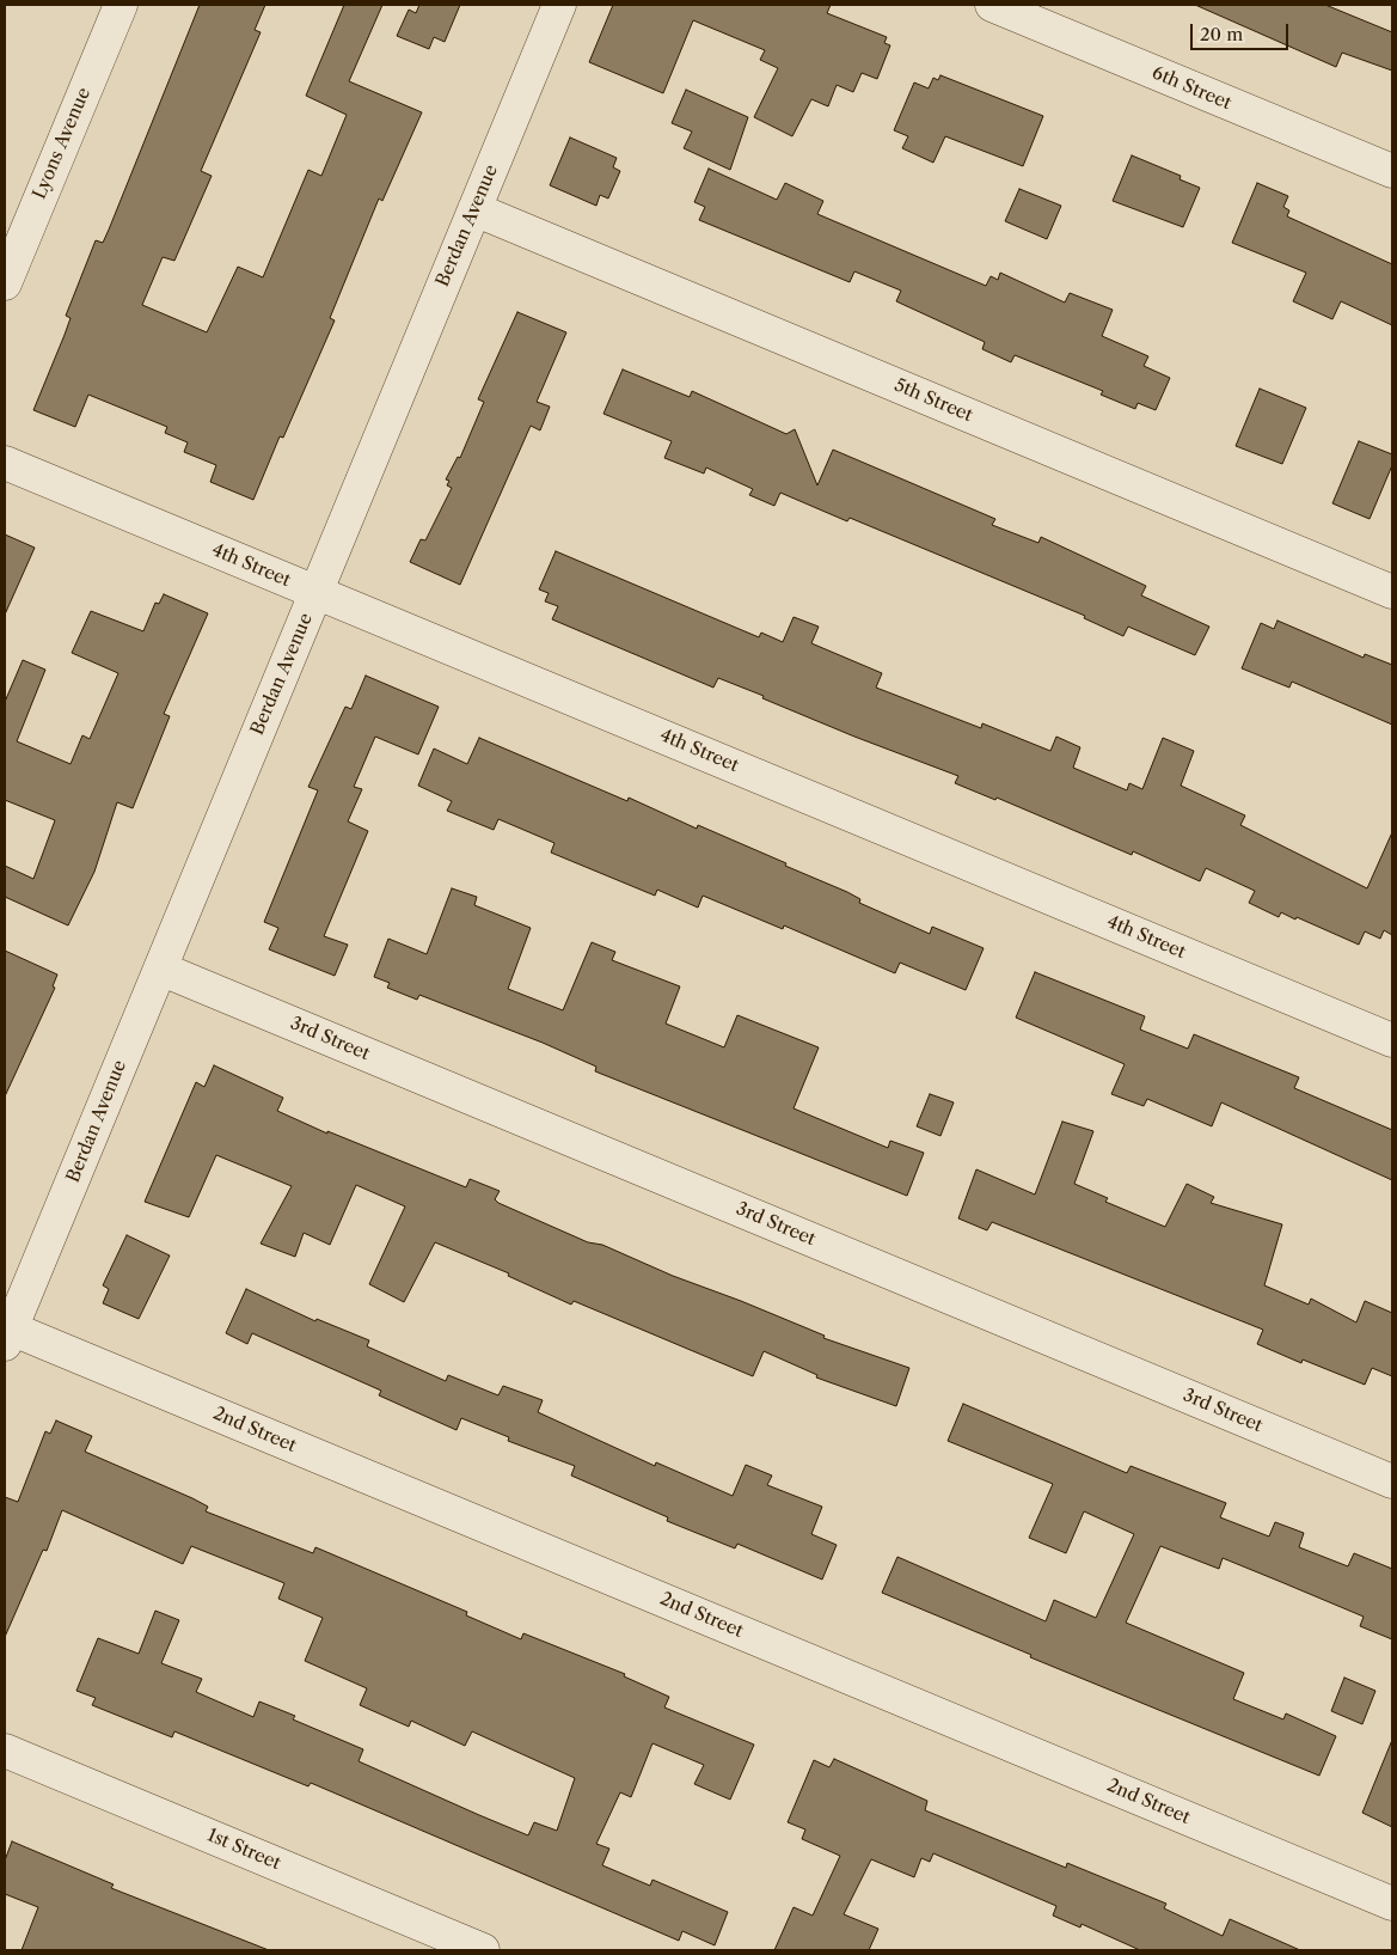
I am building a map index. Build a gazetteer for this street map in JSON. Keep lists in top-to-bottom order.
{
  "streets": {
    "street": [
      "6th Street",
      "Lyons Avenue",
      "Berdan Avenue",
      "5th Street",
      "4th Street",
      "3rd Street",
      "2nd Street",
      "1st Street"
    ]
  },
  "crossings": [
    ["Berdan Avenue", "5th Street"],
    ["Berdan Avenue", "4th Street"],
    ["Berdan Avenue", "3rd Street"],
    ["Berdan Avenue", "2nd Street"]
  ],
  "scale_bar": "20 m"
}
